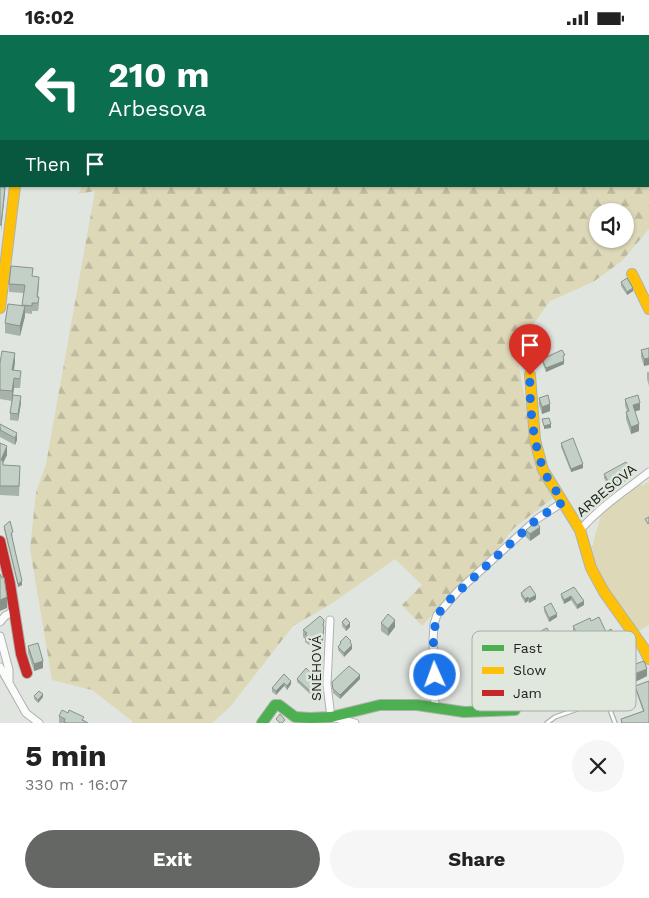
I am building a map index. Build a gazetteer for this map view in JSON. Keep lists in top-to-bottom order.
{
  "streets": {
    "street": ["ARBESOVA", "SNĚHOVÁ"]
  },
  "legend": ["Fast", "Slow", "Jam"],
  "page": {
    "status": "16:02",
    "turn": ["210 m", "Arbesova"],
    "then": "Then",
    "heading": ["5 min", "330 m · 16:07"],
    "buttons": ["Exit", "Share"]
  }
}
